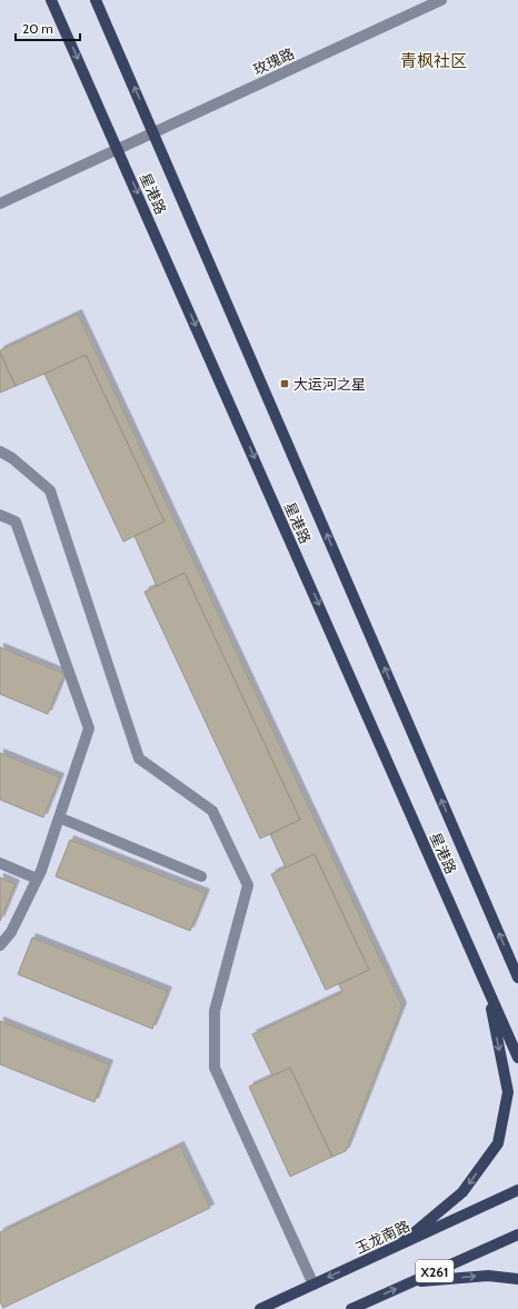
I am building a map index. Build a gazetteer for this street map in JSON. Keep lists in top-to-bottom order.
{
  "streets": {
    "main road": ["星港路", "玉龙南路", "X261"],
    "street": ["玫瑰路"]
  },
  "crossings": [
    ["玫瑰路", "星港路"]
  ],
  "districts": ["青枫社区"],
  "places": {
    "transit": ["大运河之星"]
  },
  "scale_bar": "20 m"
}
